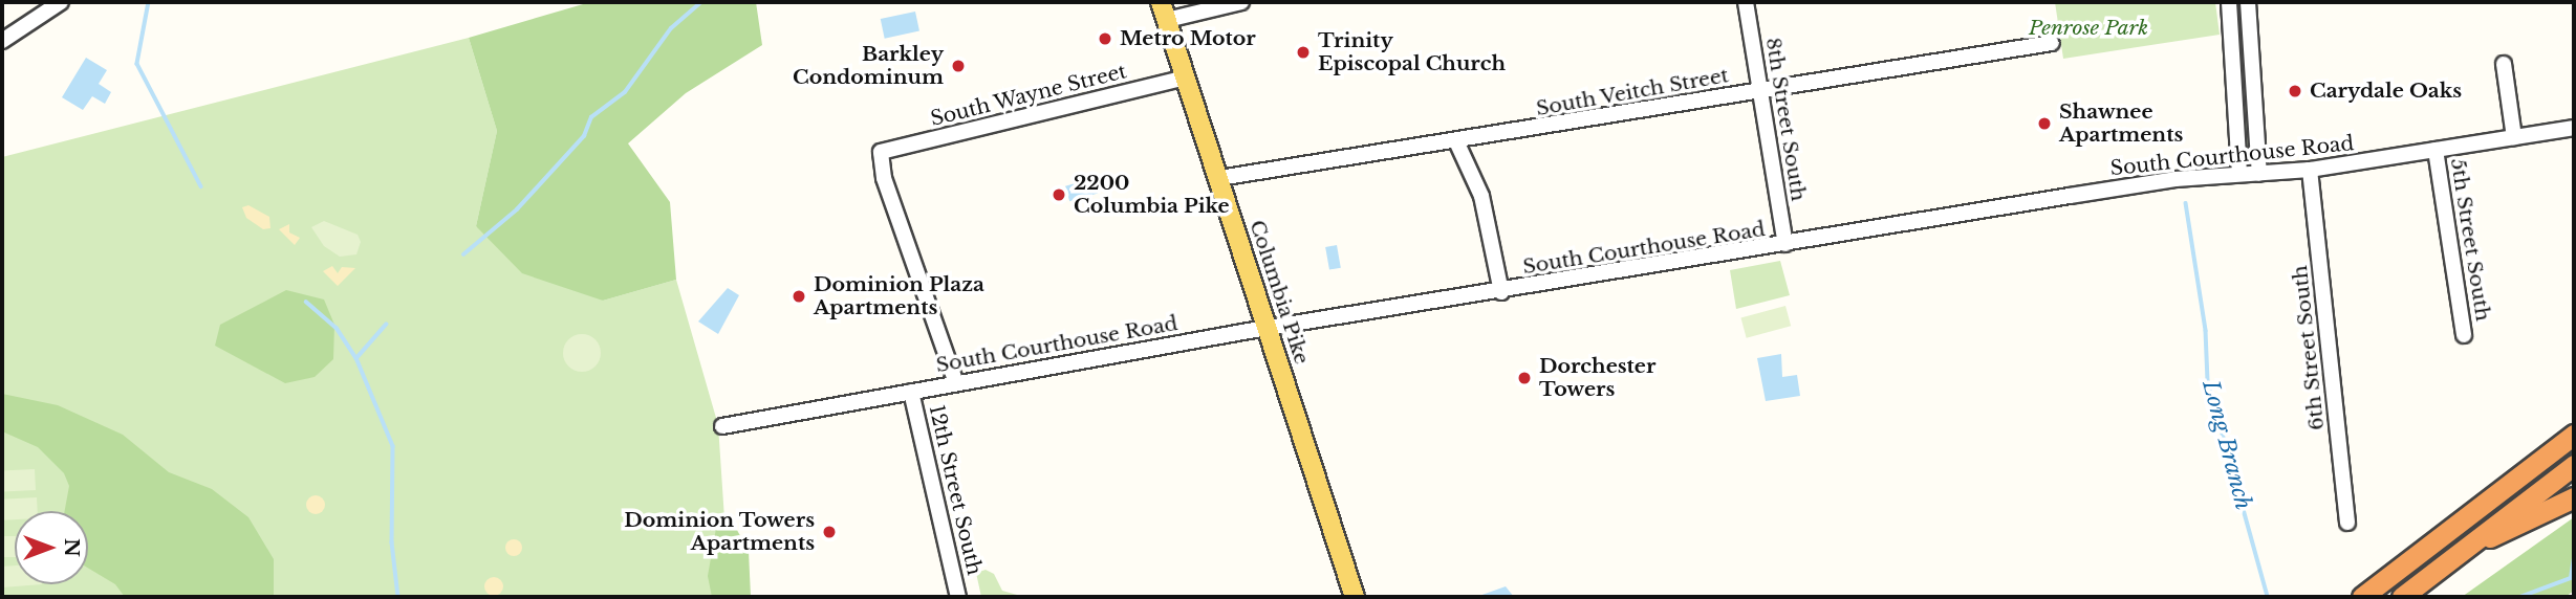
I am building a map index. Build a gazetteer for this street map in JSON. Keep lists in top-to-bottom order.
{
  "streets": {
    "main road": ["Columbia Pike"],
    "street": [
      "South Veitch Street",
      "South Wayne Street",
      "8th Street South",
      "South Courthouse Road",
      "5th Street South",
      "6th Street South",
      "12th Street South"
    ]
  },
  "crossings": [
    ["South Veitch Street", "8th Street South"],
    ["South Veitch Street", "Columbia Pike"],
    ["South Wayne Street", "Columbia Pike"],
    ["South Wayne Street", "12th Street South"],
    ["8th Street South", "South Courthouse Road"],
    ["South Courthouse Road", "5th Street South"],
    ["South Courthouse Road", "Columbia Pike"],
    ["South Courthouse Road", "6th Street South"],
    ["South Courthouse Road", "12th Street South"]
  ],
  "water": ["Long Branch"],
  "parks": ["Penrose Park"],
  "places": [
    "Metro Motor",
    "Trinity Episcopal Church",
    "Barkley Condominum",
    "Carydale Oaks",
    "Shawnee Apartments",
    "2200 Columbia Pike",
    "Dominion Plaza Apartments",
    "Dorchester Towers",
    "Dominion Towers Apartments"
  ],
  "north": "right"
}
